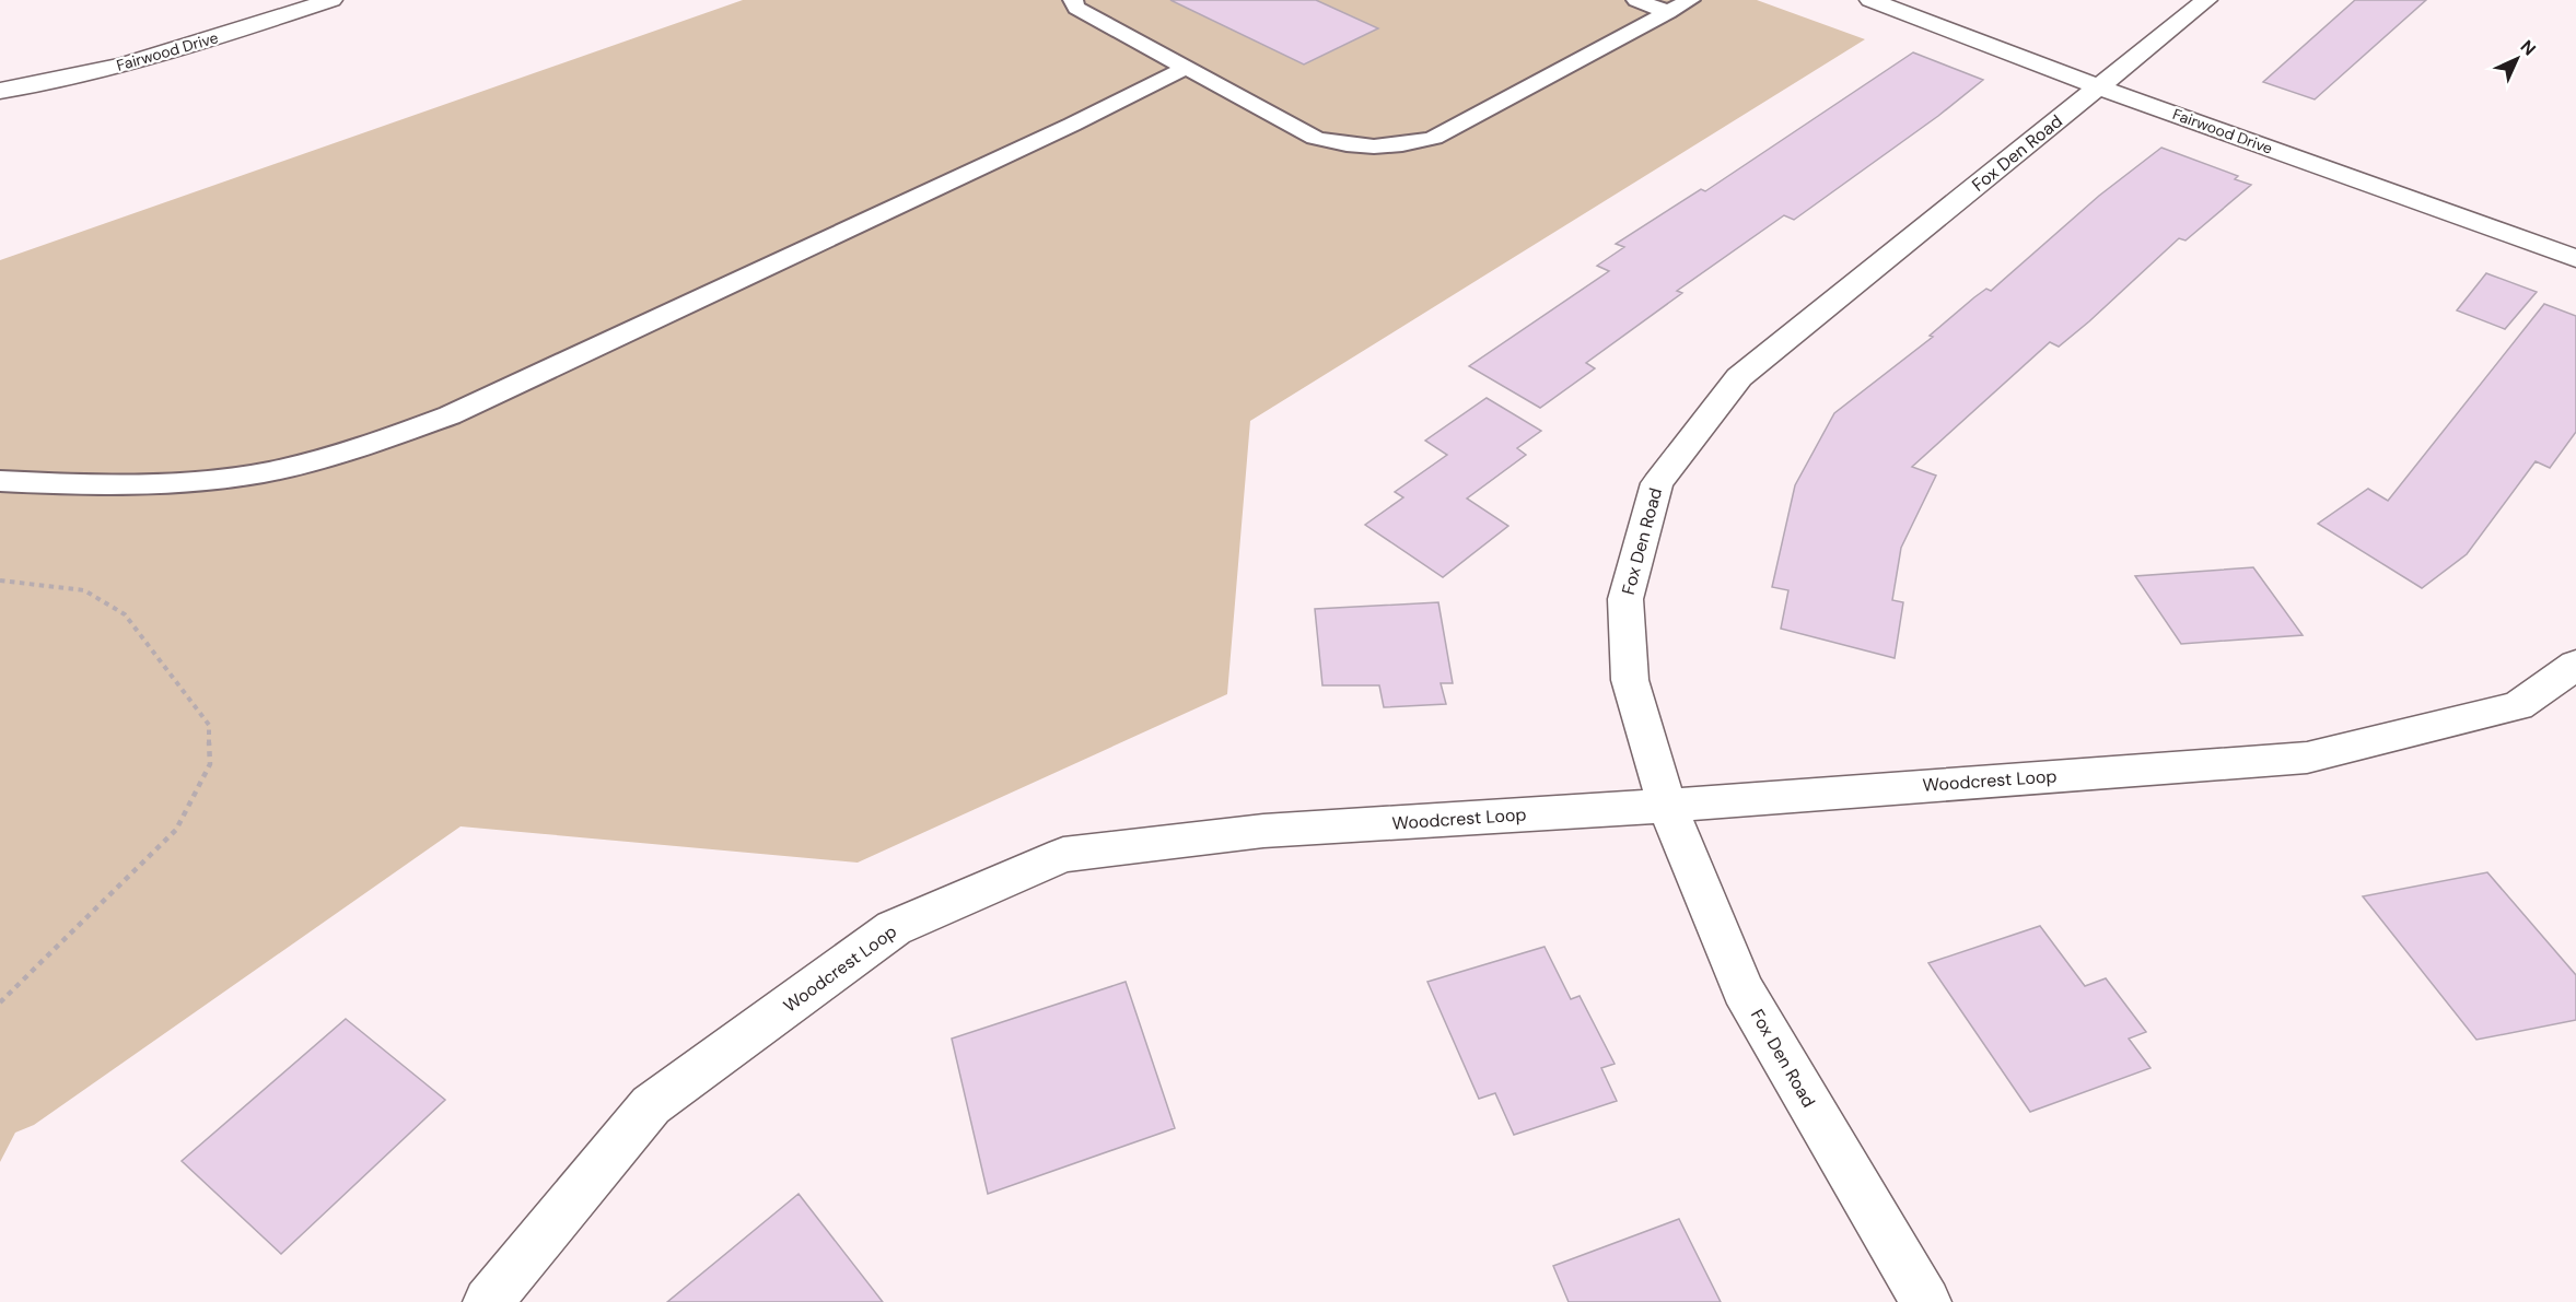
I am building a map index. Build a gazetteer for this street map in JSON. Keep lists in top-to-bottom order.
{
  "streets": {
    "street": ["Fairwood Drive", "Fox Den Road", "Woodcrest Loop"]
  },
  "crossings": [
    ["Fairwood Drive", "Fox Den Road"],
    ["Fox Den Road", "Woodcrest Loop"]
  ],
  "north": "top right"
}
